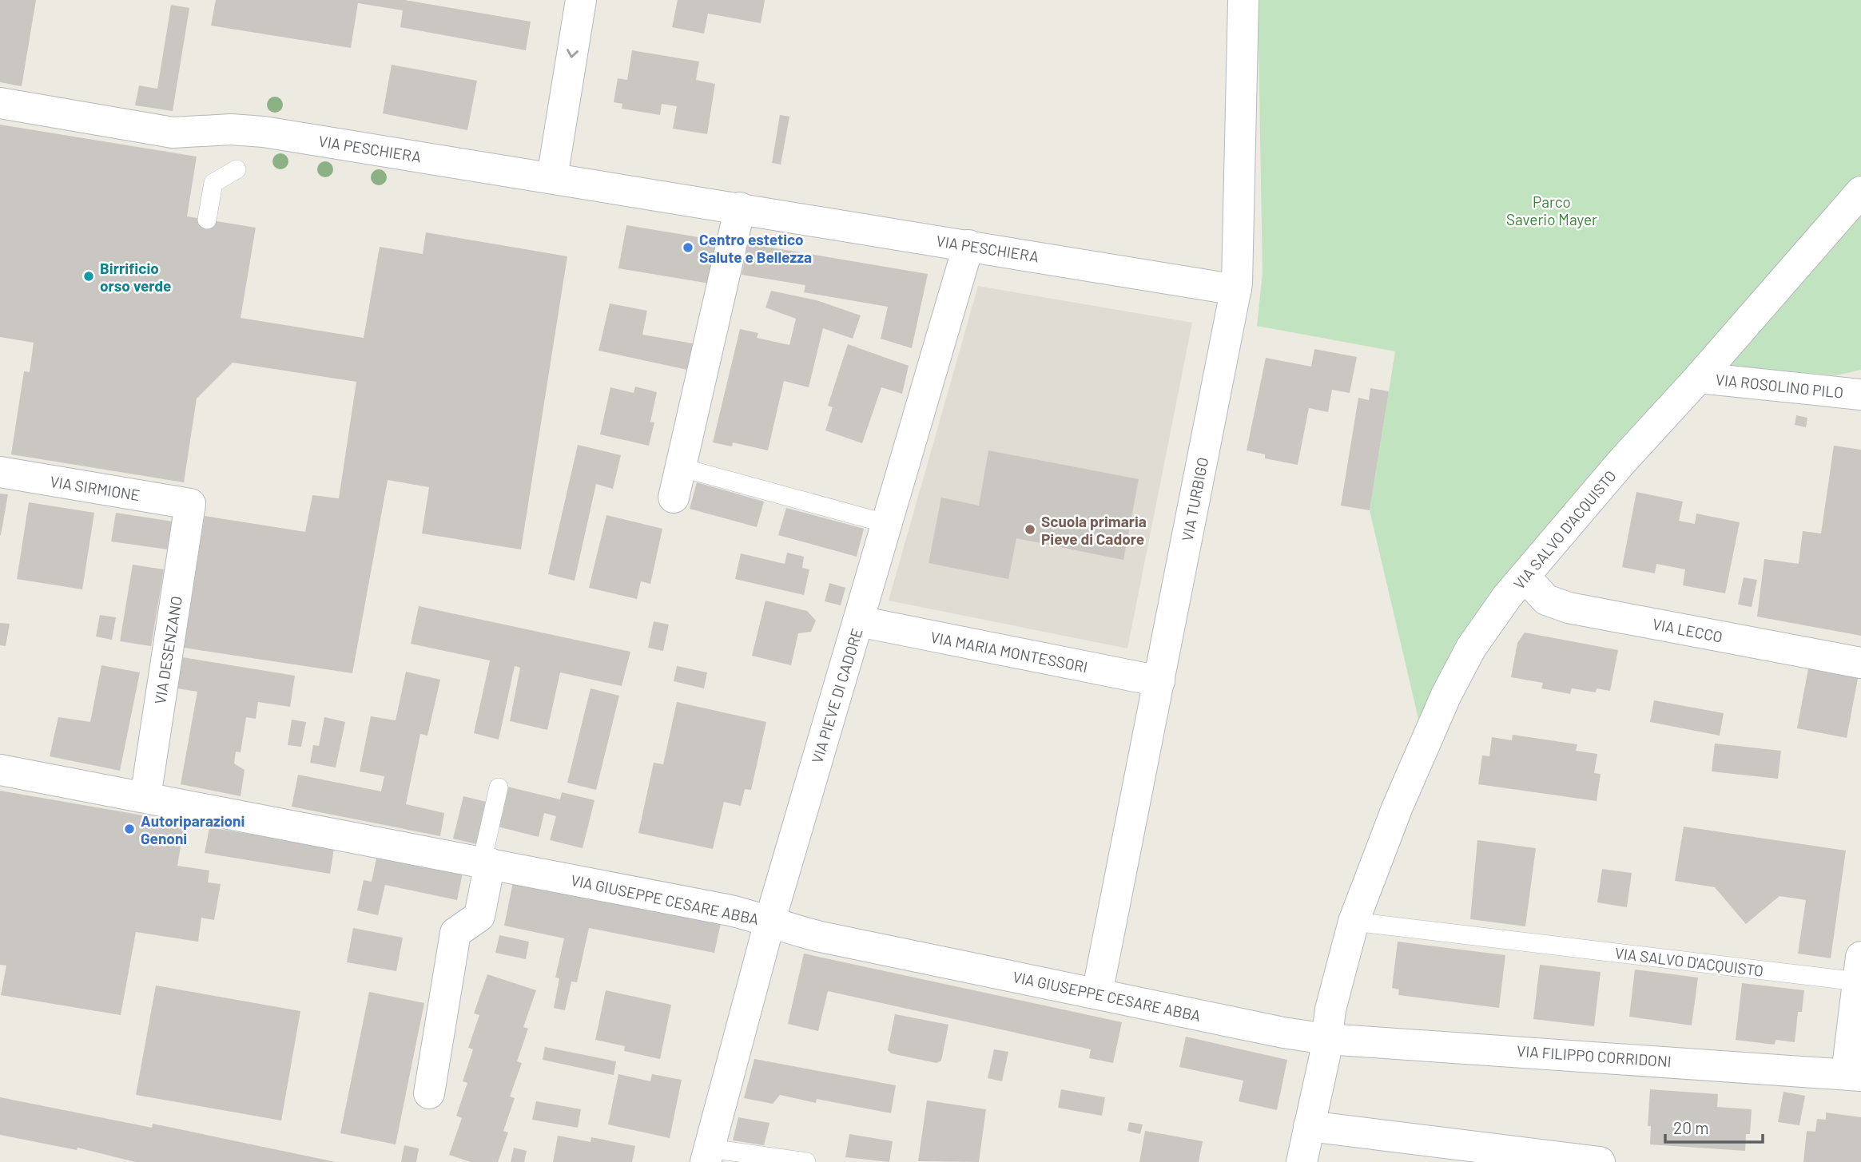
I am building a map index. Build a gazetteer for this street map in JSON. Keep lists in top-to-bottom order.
{
  "streets": {
    "street": [
      "VIA PESCHIERA",
      "VIA ROSOLINO PILO",
      "VIA SIRMIONE",
      "VIA TURBIGO",
      "VIA SALVO D'ACQUISTO",
      "VIA LECCO",
      "VIA DESENZANO",
      "VIA MARIA MONTESSORI",
      "VIA PIEVE DI CADORE",
      "VIA GIUSEPPE CESARE ABBA",
      "VIA FILIPPO CORRIDONI"
    ]
  },
  "crossings": [
    ["VIA PESCHIERA", "VIA TURBIGO"],
    ["VIA PESCHIERA", "VIA PIEVE DI CADORE"],
    ["VIA ROSOLINO PILO", "VIA SALVO D'ACQUISTO"],
    ["VIA SIRMIONE", "VIA DESENZANO"],
    ["VIA TURBIGO", "VIA MARIA MONTESSORI"],
    ["VIA TURBIGO", "VIA GIUSEPPE CESARE ABBA"],
    ["VIA SALVO D'ACQUISTO", "VIA LECCO"],
    ["VIA SALVO D'ACQUISTO", "VIA GIUSEPPE CESARE ABBA"],
    ["VIA SALVO D'ACQUISTO", "VIA FILIPPO CORRIDONI"],
    ["VIA DESENZANO", "VIA GIUSEPPE CESARE ABBA"],
    ["VIA MARIA MONTESSORI", "VIA PIEVE DI CADORE"],
    ["VIA PIEVE DI CADORE", "VIA GIUSEPPE CESARE ABBA"],
    ["VIA GIUSEPPE CESARE ABBA", "VIA FILIPPO CORRIDONI"]
  ],
  "parks": ["Parco Saverio Mayer"],
  "places": [
    "Centro estetico Salute e Bellezza",
    "Birrificio orso verde",
    "Scuola primaria Pieve di Cadore",
    "Autoriparazioni Genoni"
  ],
  "scale_bar": "20 m"
}
